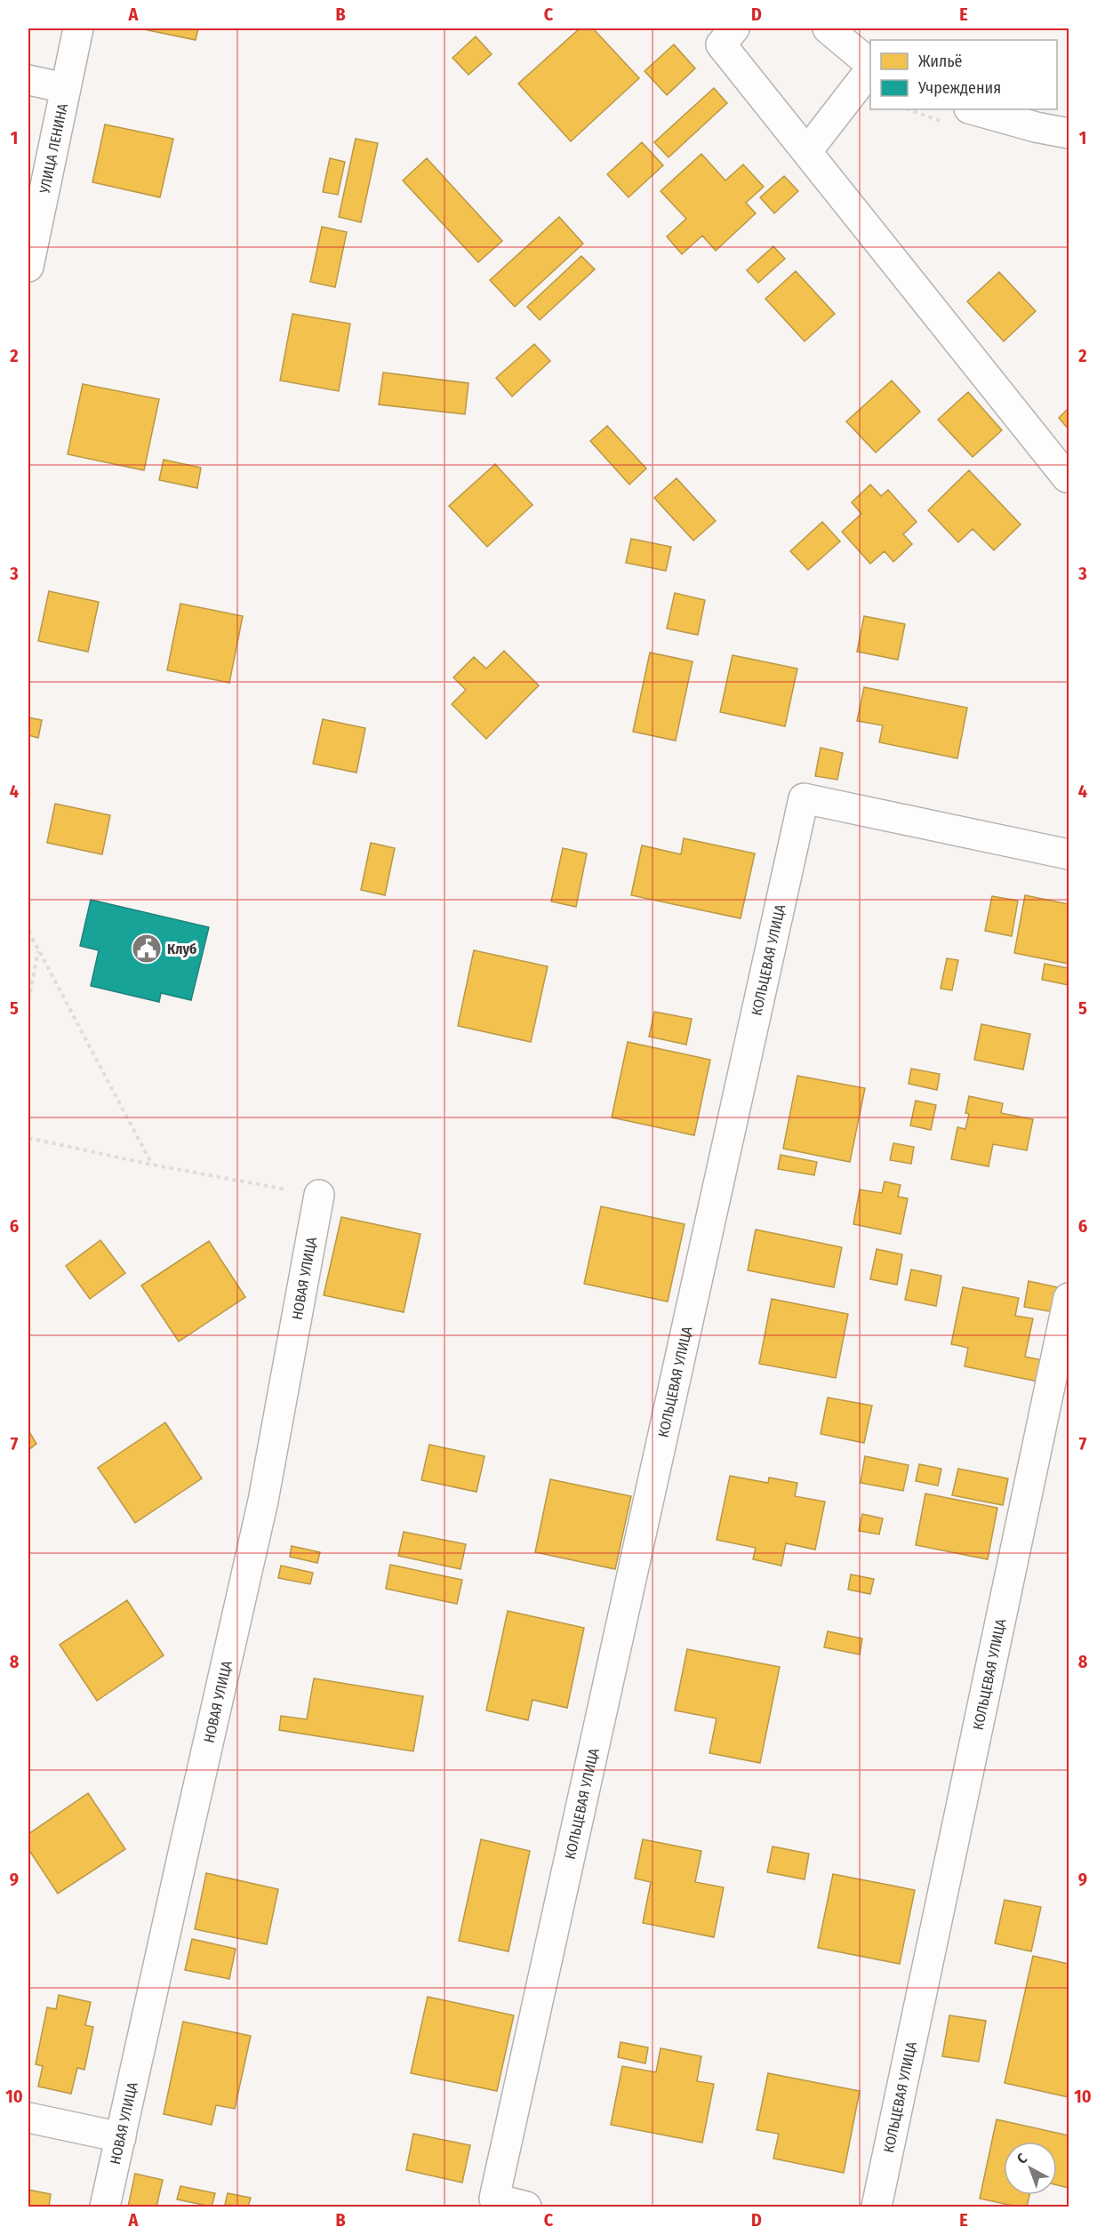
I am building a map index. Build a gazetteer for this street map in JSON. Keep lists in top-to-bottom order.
{
  "streets": {
    "street": ["УЛИЦА ЛЕНИНА", "КОЛЬЦЕВАЯ УЛИЦА", "НОВАЯ УЛИЦА"]
  },
  "places": {
    "public building": ["Клуб"]
  },
  "legend": ["Жильё", "Учреждения"],
  "north": "top left",
  "grid": {
    "columns": [
      "A",
      "B",
      "C",
      "D",
      "E"
    ],
    "rows": [
      "1",
      "2",
      "3",
      "4",
      "5",
      "6",
      "7",
      "8",
      "9",
      "10"
    ]
  }
}
